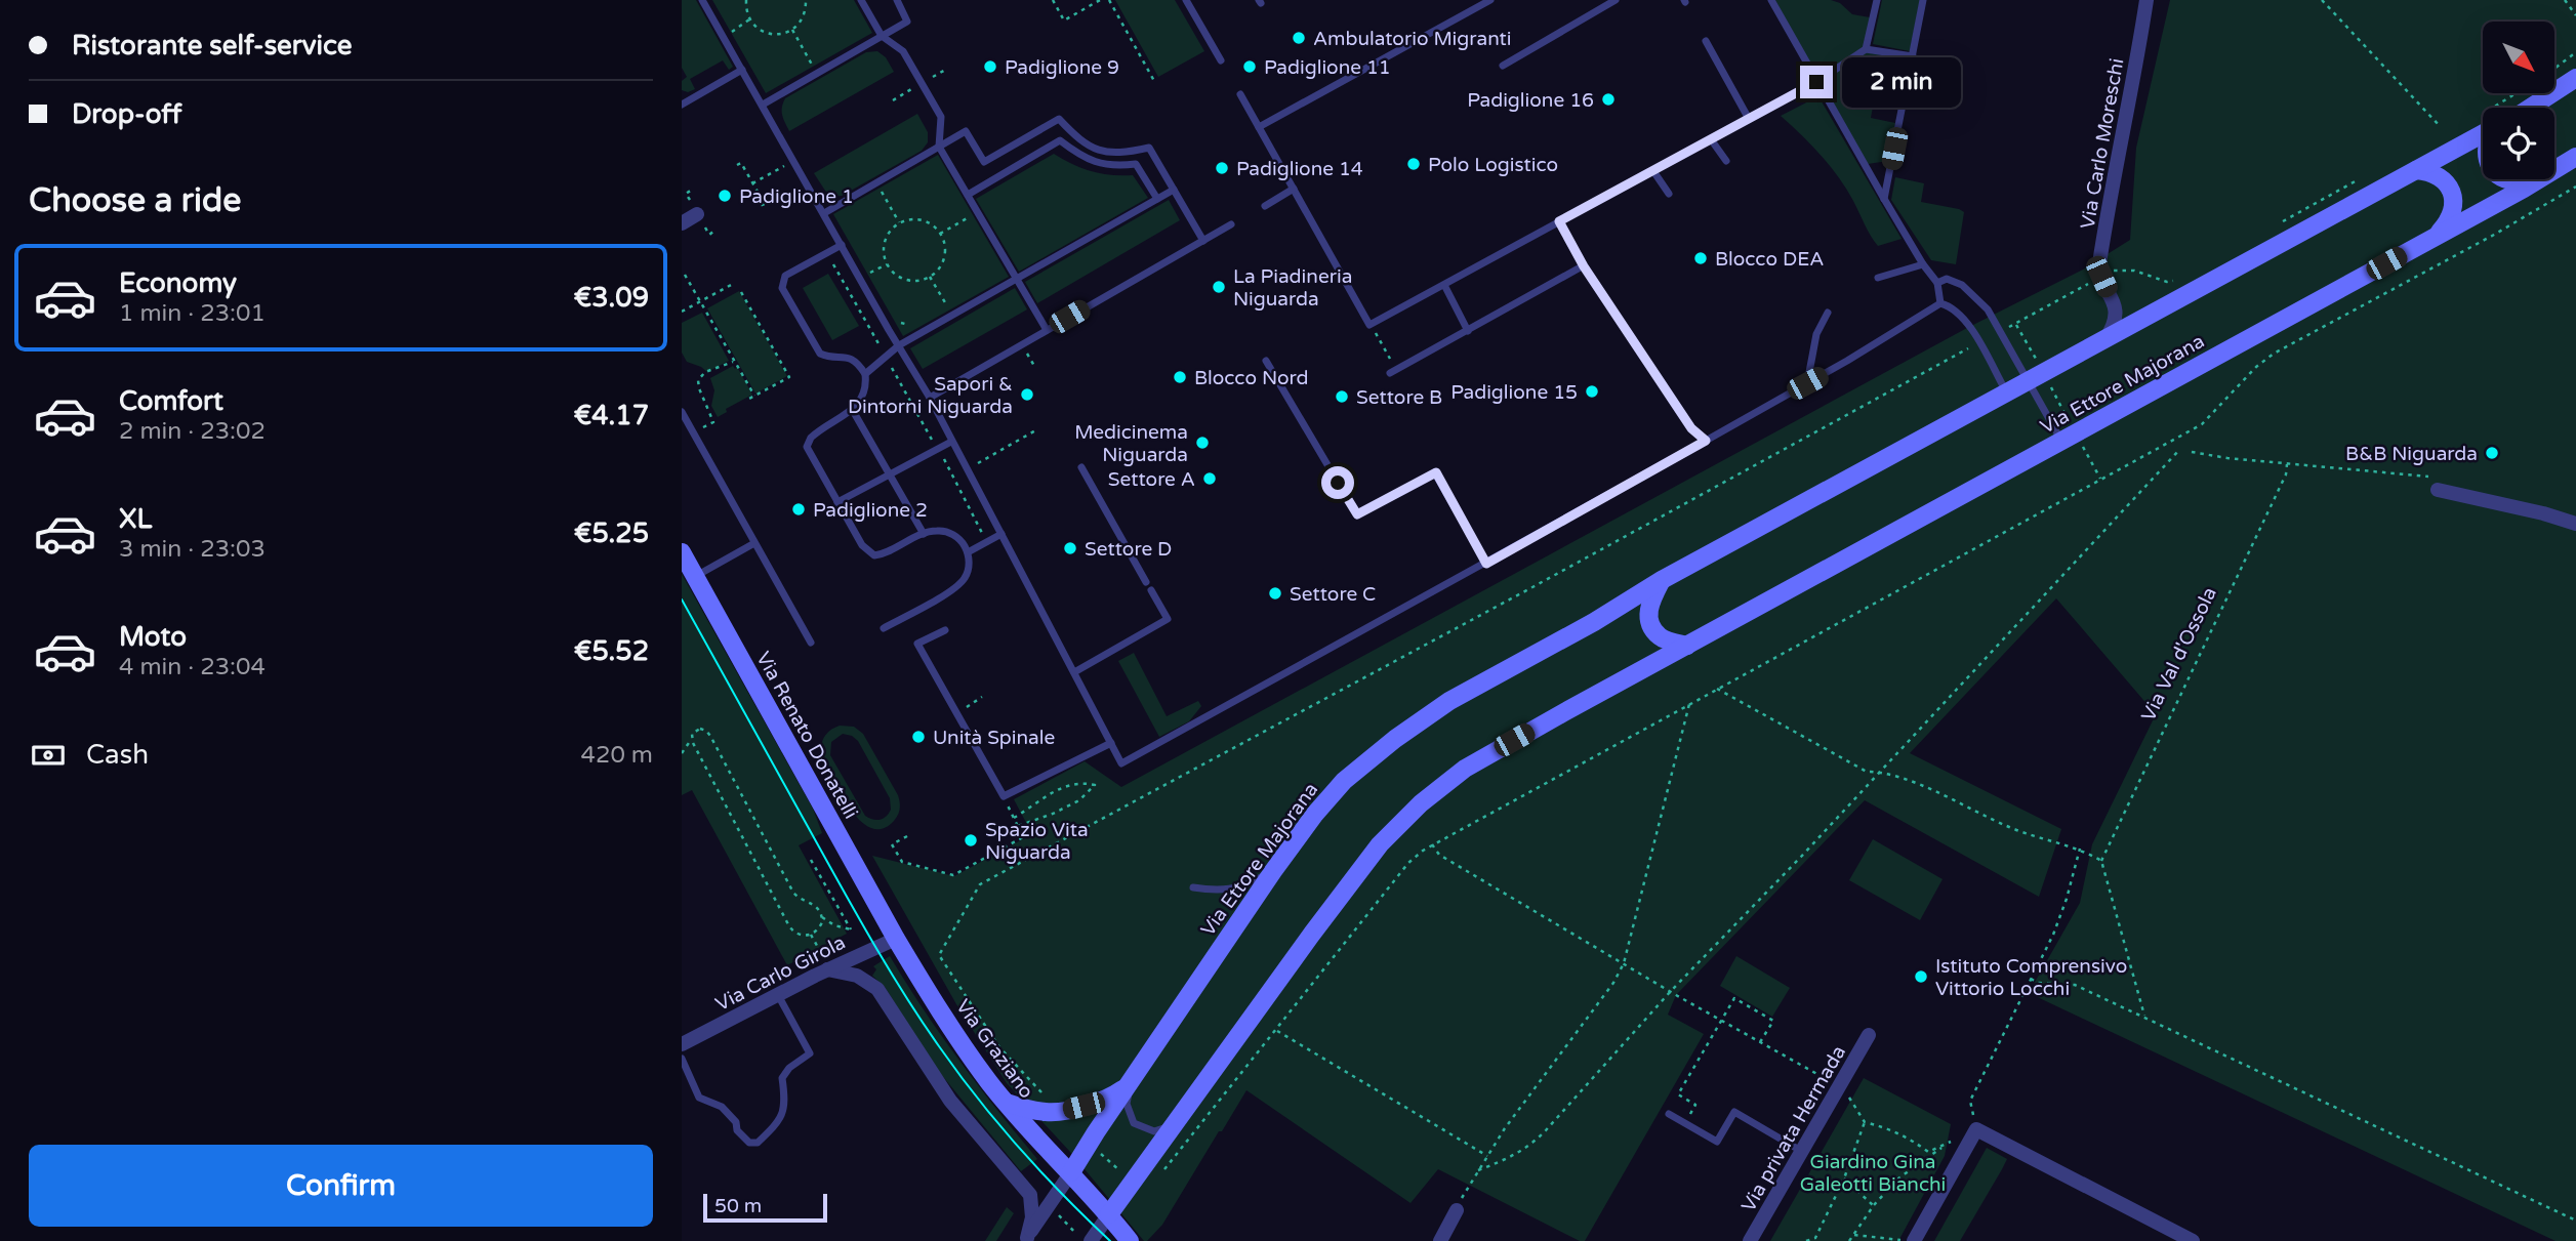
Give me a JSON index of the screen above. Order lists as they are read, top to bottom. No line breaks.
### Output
{"streets":{"street":["Via Carlo Moreschi","Via Ettore Majorana","Via Renato Donatelli","Via Carlo Girola","Via Graziano","Via privata Hermada"],"path":["Via Val d'Ossola"]},"crossings":[["Via Carlo Moreschi","Via Ettore Majorana"],["Via Ettore Majorana","Via Graziano"],["Via Renato Donatelli","Via Carlo Girola"],["Via Renato Donatelli","Via Graziano"],["Via Carlo Girola","Via Graziano"]],"parks":["Giardino Gina Galeotti Bianchi"],"places":["Ambulatorio Migranti","Padiglione 9","Padiglione 11","Padiglione 16","Polo Logistico","Padiglione 14","Padiglione 1","Blocco DEA","La Piadineria Niguarda","Blocco Nord","Padiglione 15","Sapori & Dintorni Niguarda","Settore B","Medicinema Niguarda","B&B Niguarda","Settore A","Padiglione 2","Settore D","Settore C","Unità Spinale","Spazio Vita Niguarda","Istituto Comprensivo Vittorio Locchi"],"scale_bar":"50 m","north":"bottom right","page":{"banner":["Ristorante self-service","Drop-off"],"bubble":"2 min","heading":"Choose a ride","list":[{"name":"Economy","note":"1 min · 23:01","value":"€3.09"},{"name":"Comfort","note":"2 min · 23:02","value":"€4.17"},{"name":"XL","note":"3 min · 23:03","value":"€5.25"},{"name":"Moto","note":"4 min · 23:04","value":"€5.52"}],"pay":["Cash","420 m"],"buttons":"Confirm","scale":"50 m"}}
